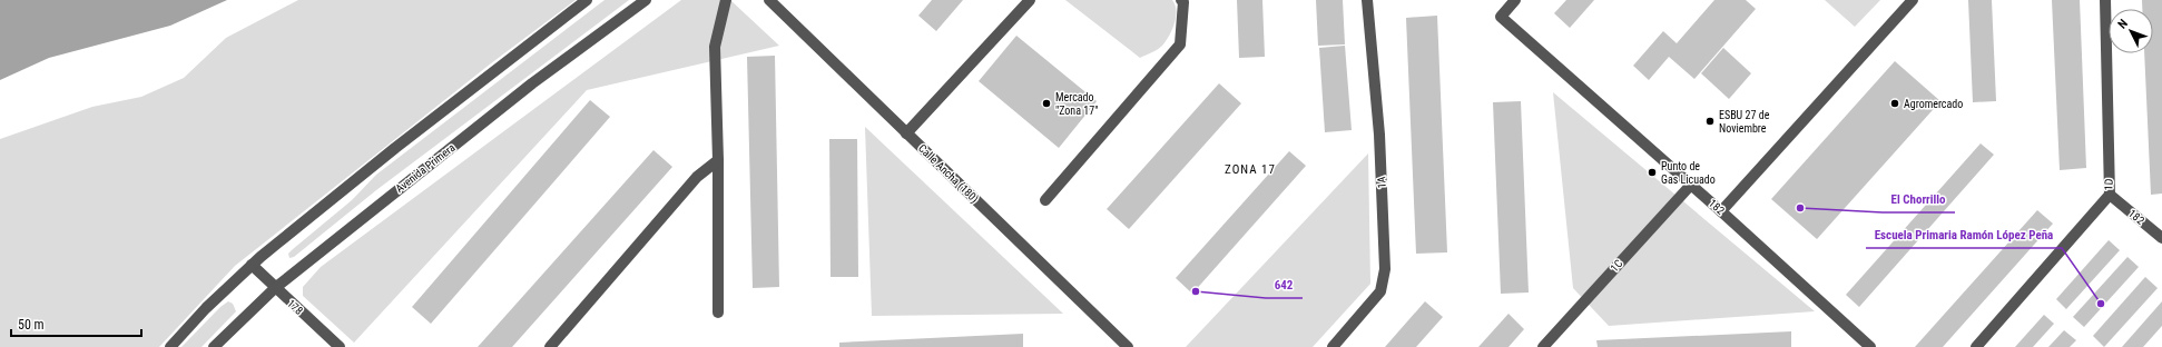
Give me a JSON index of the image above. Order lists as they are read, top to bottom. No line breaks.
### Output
{"streets":{"street":["Avenida Primera","Calle Ancha (180)","1A","1D","182","1C","178"]},"crossings":[["Avenida Primera","178"],["1D","182"],["182","1C"]],"districts":["ZONA 17"],"places":["Mercado \"Zona 17\"","Agromercado","ESBU 27 de Noviembre","Punto de Gas Licuado","El Chorrillo","642","Escuela Primaria Ramón López Peña"],"scale_bar":"50 m","north":"top left"}
